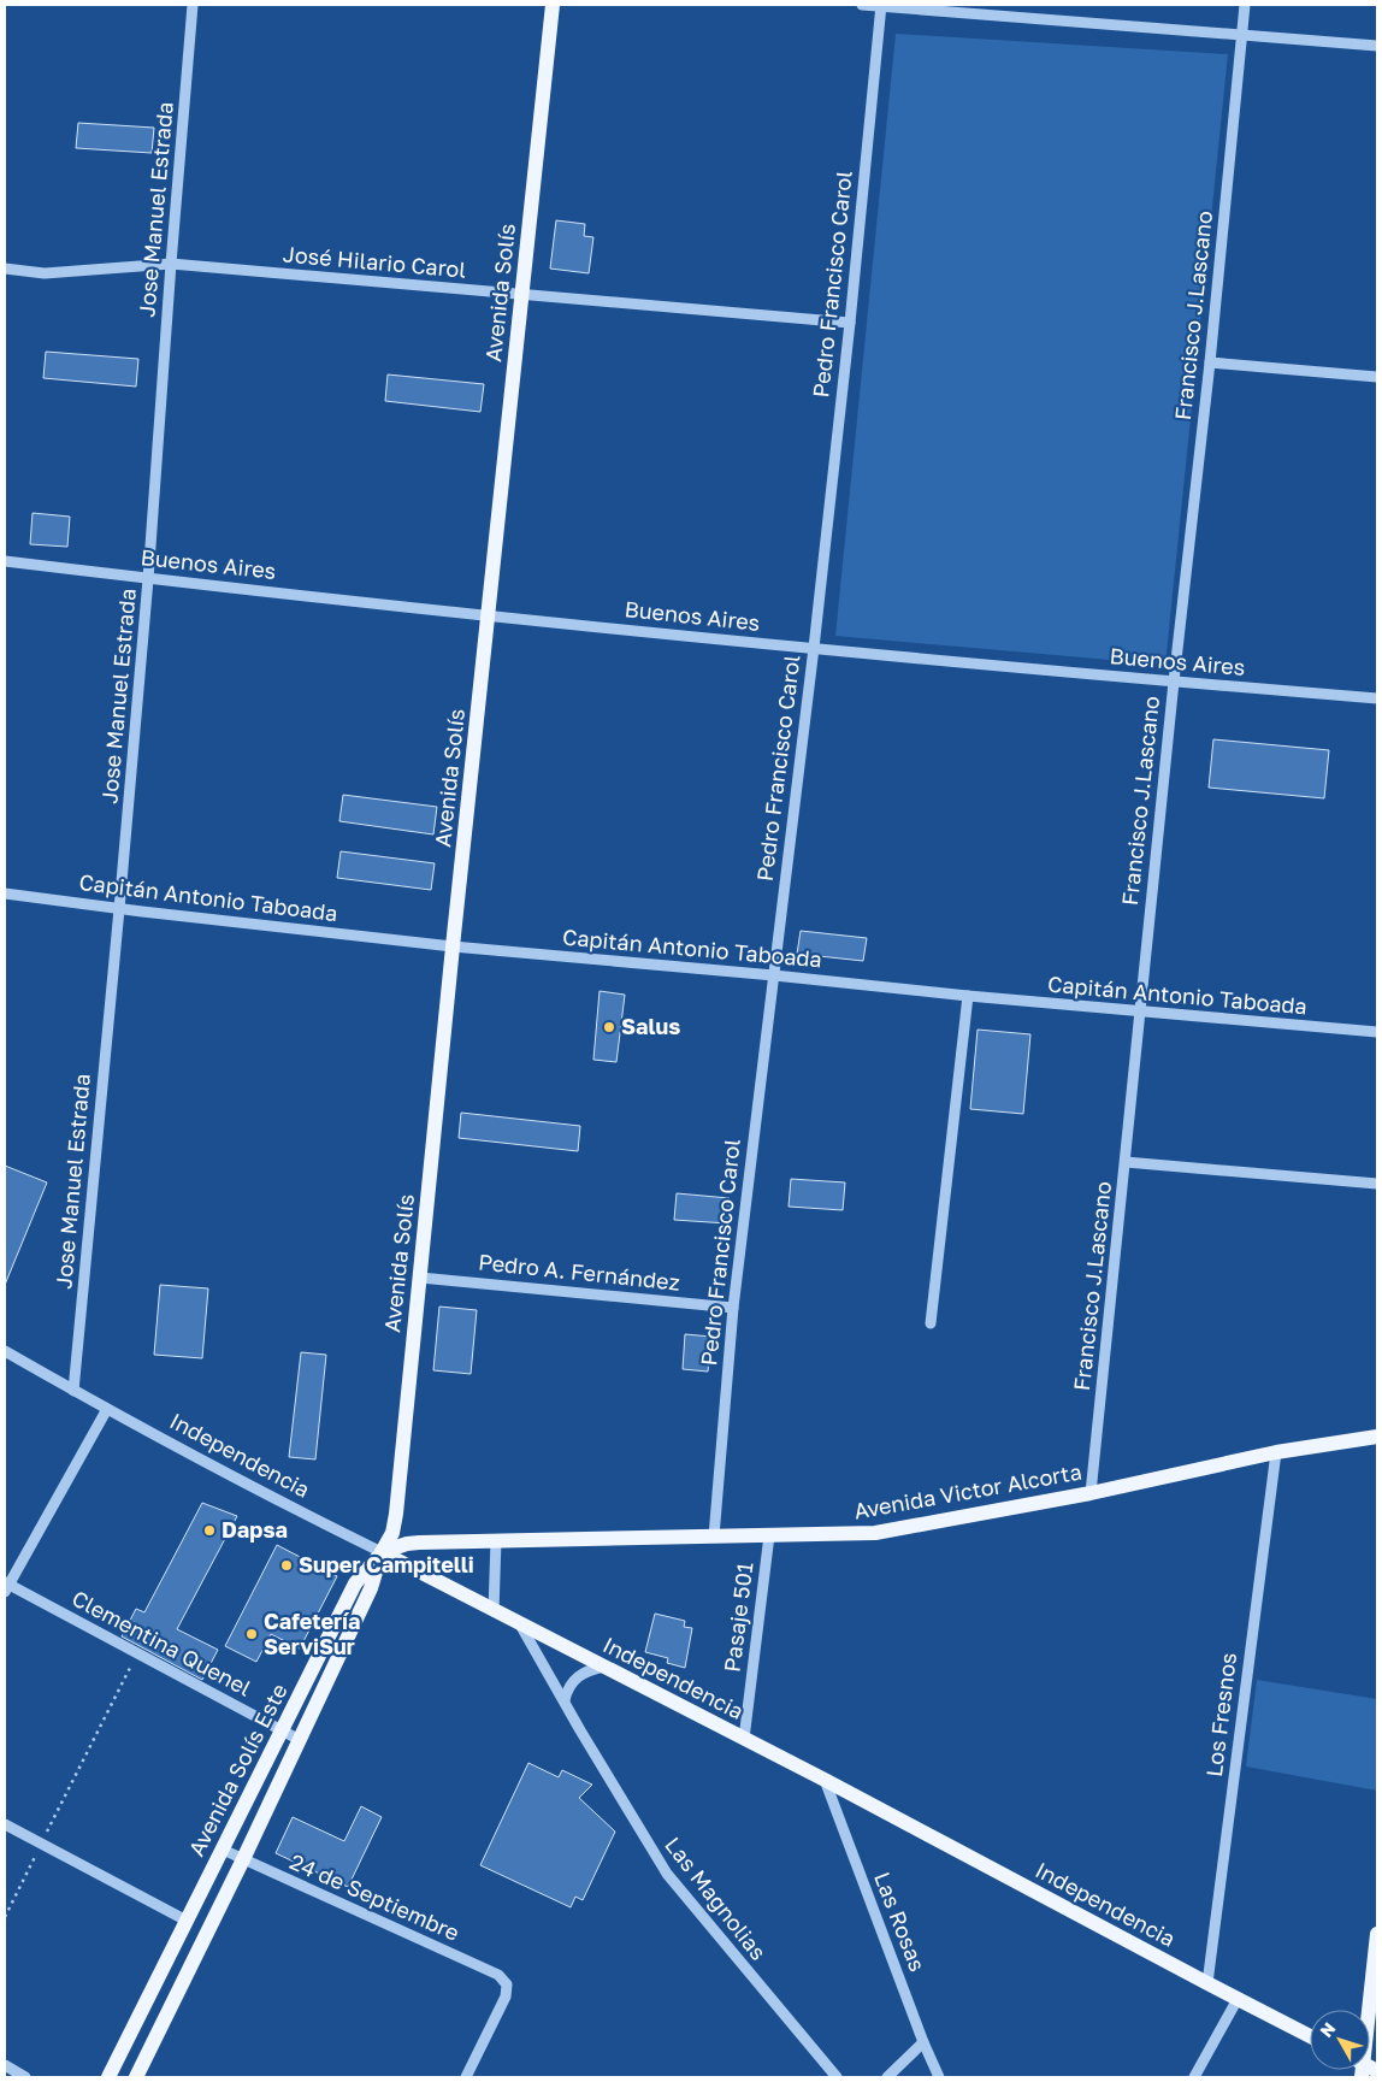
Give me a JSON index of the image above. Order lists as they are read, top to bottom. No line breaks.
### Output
{"streets":{"main road":["Avenida Solís","Independencia","Avenida Victor Alcorta","Avenida Solís Este"],"street":["Jose Manuel Estrada","José Hilario Carol","Pedro Francisco Carol","Francisco J.Lascano","Buenos Aires","Capitán Antonio Taboada","Pedro A. Fernández","Pasaje 501","Clementina Quenel","Los Fresnos","24 de Septiembre","Las Magnolias","Las Rosas"]},"crossings":[["Jose Manuel Estrada","José Hilario Carol"],["Jose Manuel Estrada","Buenos Aires"],["Jose Manuel Estrada","Capitán Antonio Taboada"],["Jose Manuel Estrada","Independencia"],["José Hilario Carol","Pedro Francisco Carol"],["José Hilario Carol","Avenida Solís"],["Pedro Francisco Carol","Buenos Aires"],["Pedro Francisco Carol","Capitán Antonio Taboada"],["Pedro Francisco Carol","Pedro A. Fernández"],["Pedro Francisco Carol","Avenida Victor Alcorta"],["Avenida Solís","Buenos Aires"],["Avenida Solís","Capitán Antonio Taboada"],["Avenida Solís","Pedro A. Fernández"],["Avenida Solís","Independencia"],["Avenida Solís","Avenida Victor Alcorta"],["Avenida Solís","Avenida Solís Este"],["Francisco J.Lascano","Buenos Aires"],["Francisco J.Lascano","Capitán Antonio Taboada"],["Francisco J.Lascano","Avenida Victor Alcorta"],["Independencia","Avenida Victor Alcorta"],["Independencia","Pasaje 501"],["Independencia","Los Fresnos"],["Independencia","Avenida Solís Este"],["Independencia","Las Magnolias"],["Independencia","Las Rosas"],["Avenida Victor Alcorta","Pasaje 501"],["Avenida Victor Alcorta","Los Fresnos"],["Avenida Victor Alcorta","Avenida Solís Este"],["Clementina Quenel","Avenida Solís Este"],["Avenida Solís Este","24 de Septiembre"]],"places":["Salus","Dapsa","Super Campitelli","Cafetería ServiSur"],"north":"top left"}
